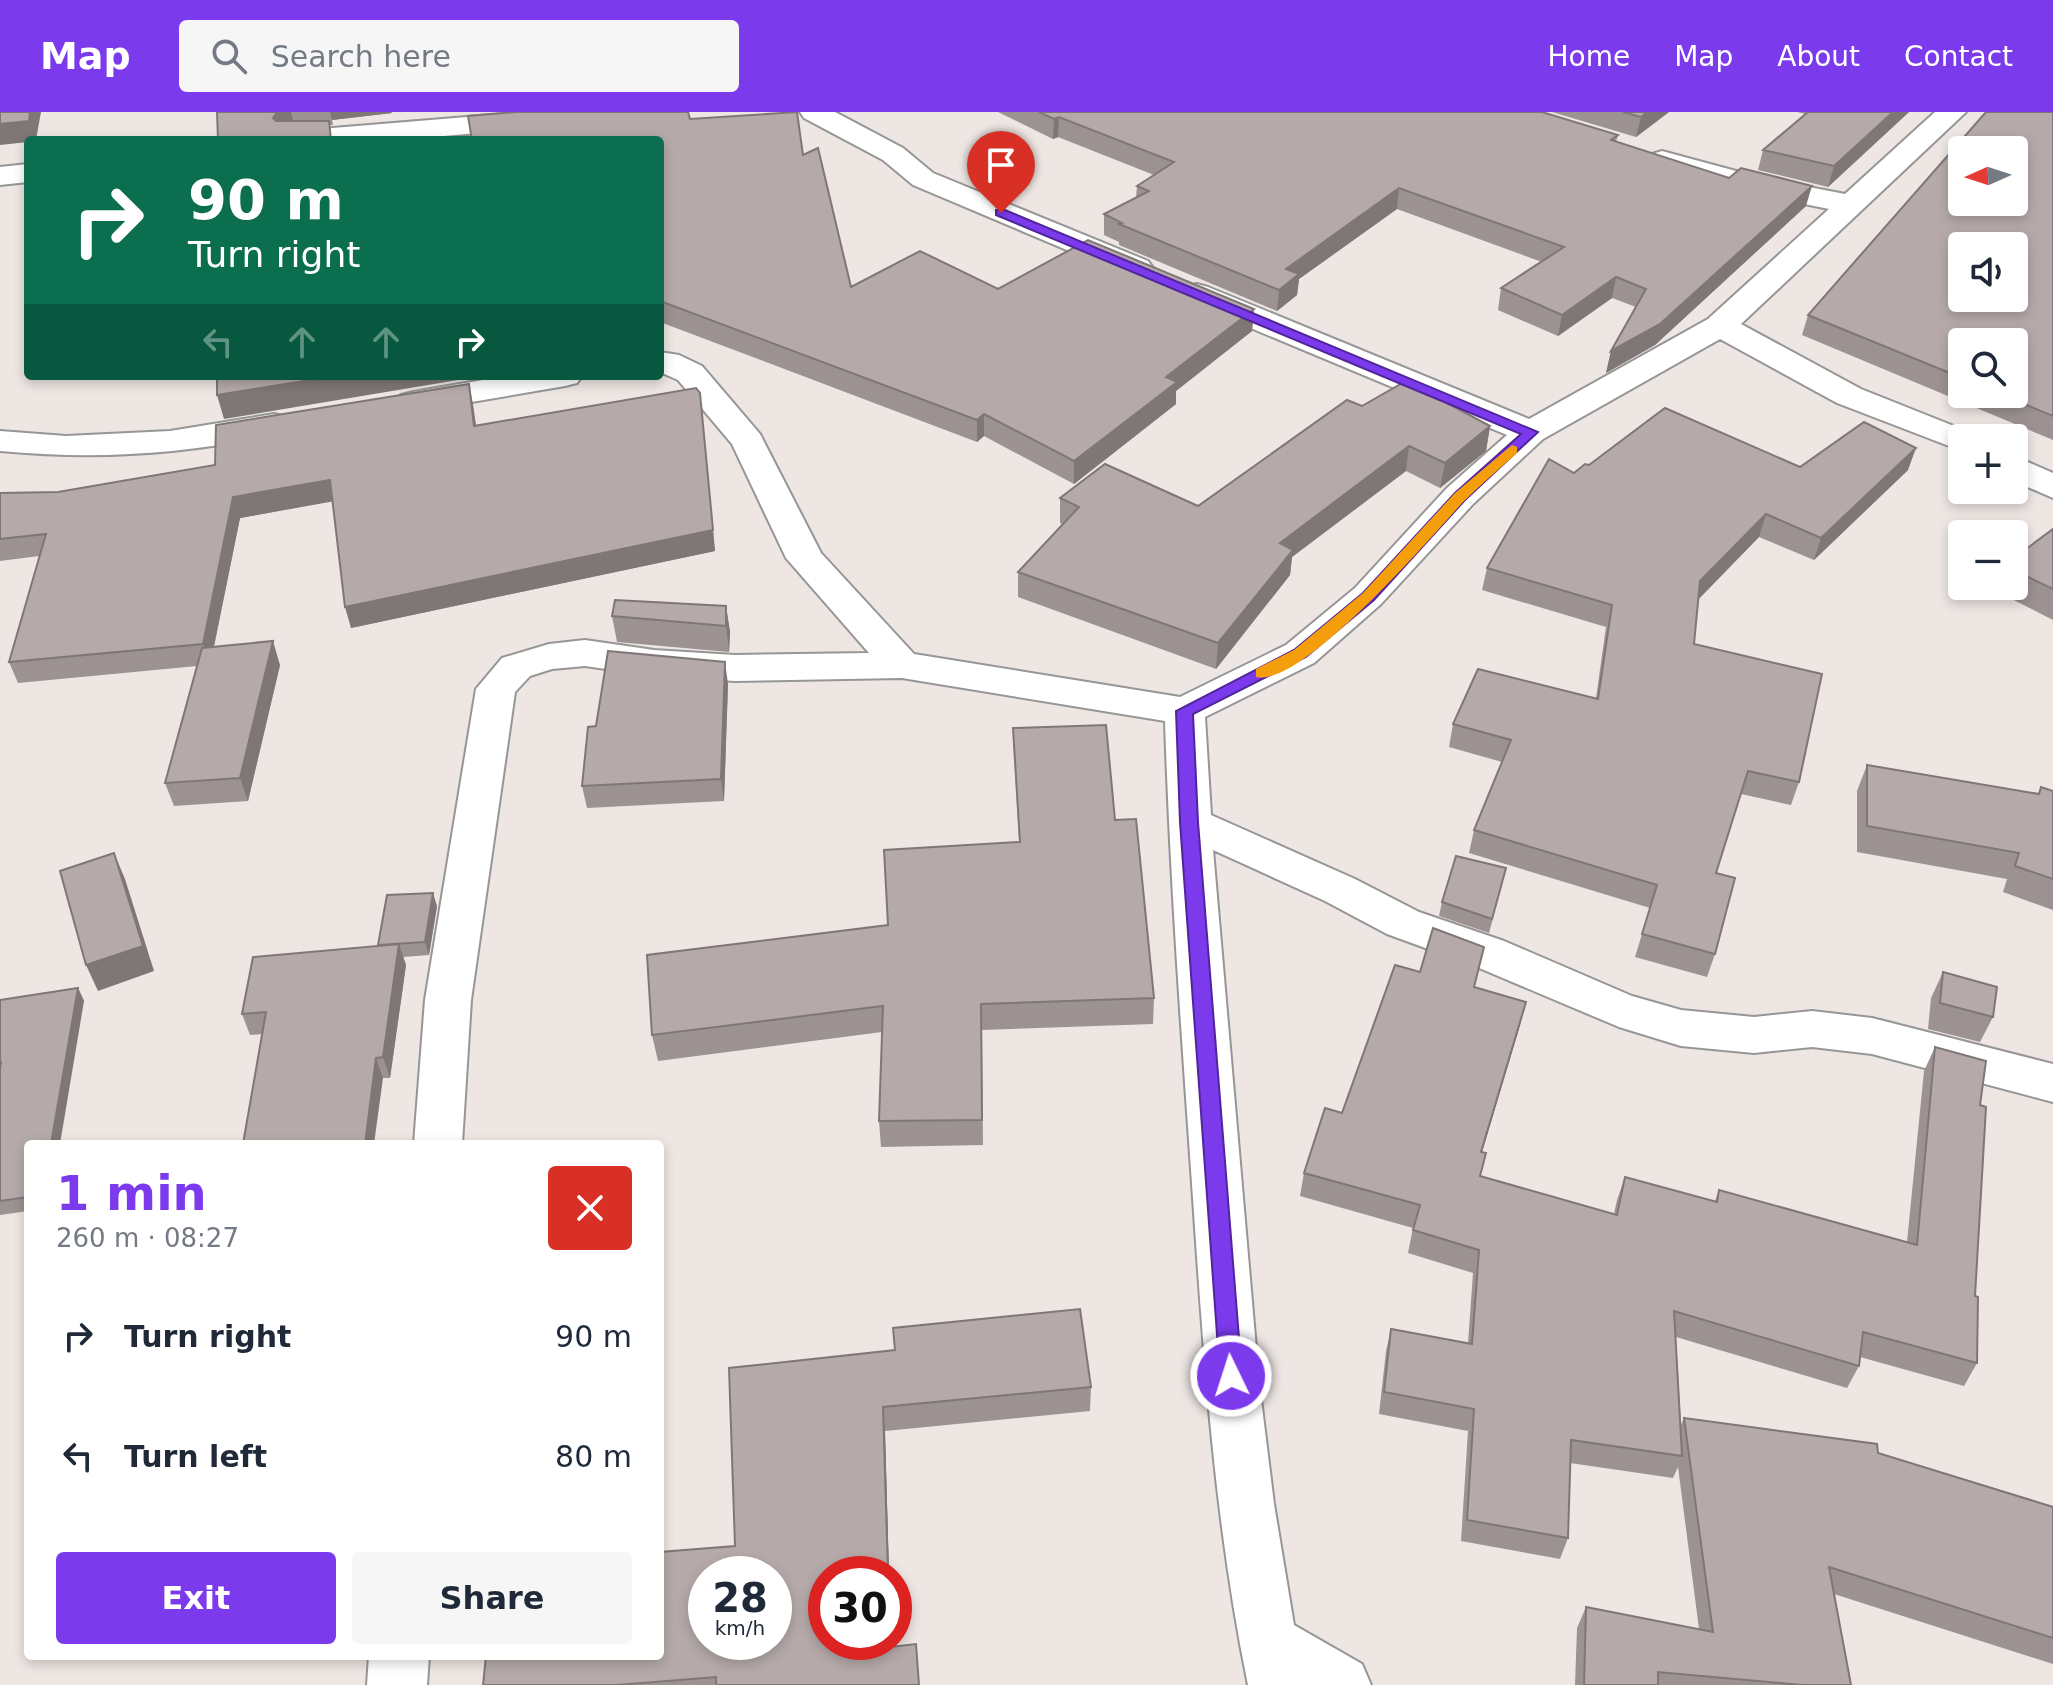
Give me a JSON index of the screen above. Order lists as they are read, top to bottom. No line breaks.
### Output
{"north":"left","page":{"header":"Map","search":"Search here","nav":["Home","Map","About","Contact"],"map_buttons":["+","−"],"turn":["90 m","Turn right"],"heading":["1 min","260 m · 08:27"],"list":[{"name":"Turn right","value":"90 m"},{"name":"Turn left","value":"80 m"}],"buttons":["Exit","Share"],"speed":"28 km/h","limit":"30"}}
